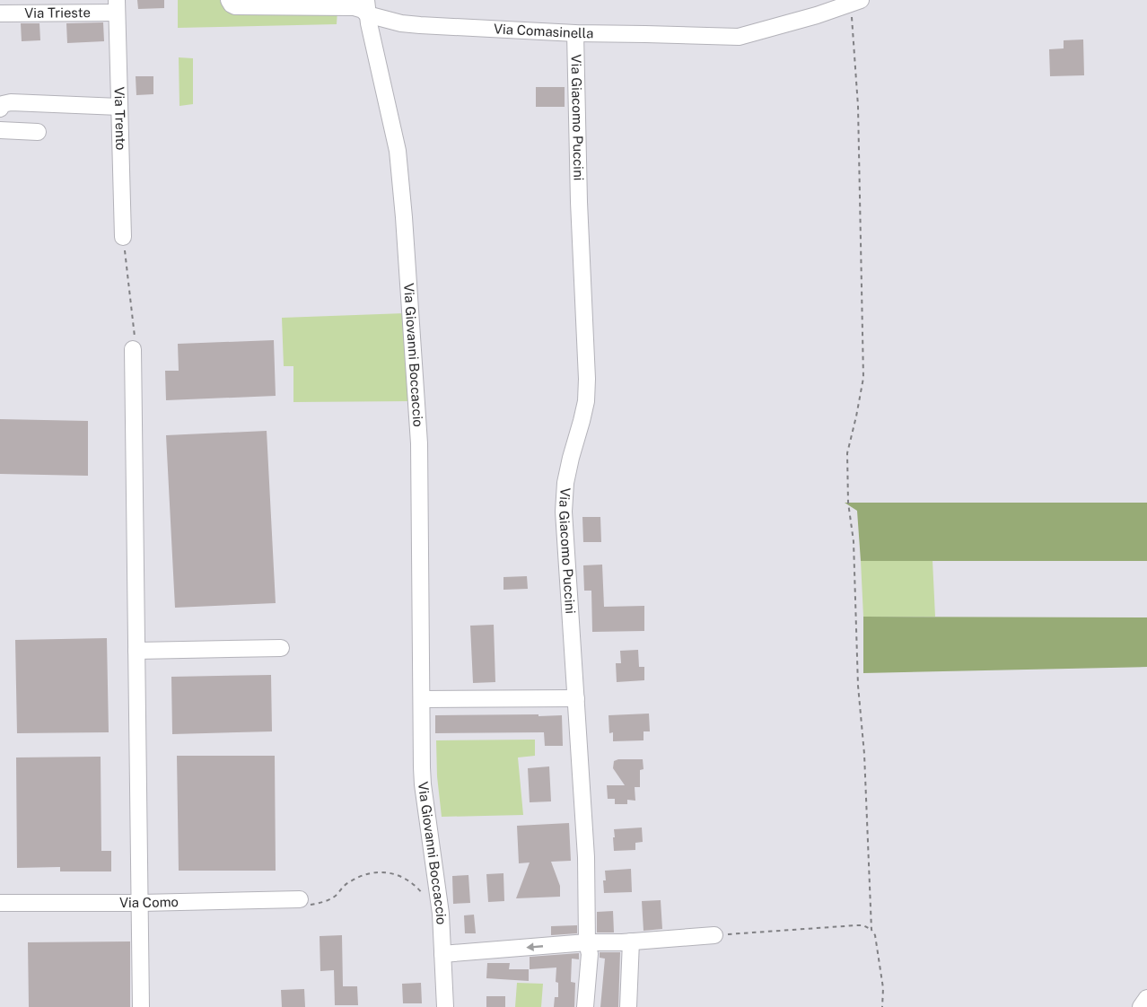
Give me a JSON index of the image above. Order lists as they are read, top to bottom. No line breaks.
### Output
{"streets":{"street":["Via Trieste","Via Comasinella","Via Giacomo Puccini","Via Trento","Via Giovanni Boccaccio","Via Como"]},"crossings":[["Via Trieste","Via Trento"],["Via Comasinella","Via Giacomo Puccini"],["Via Comasinella","Via Giovanni Boccaccio"]]}
